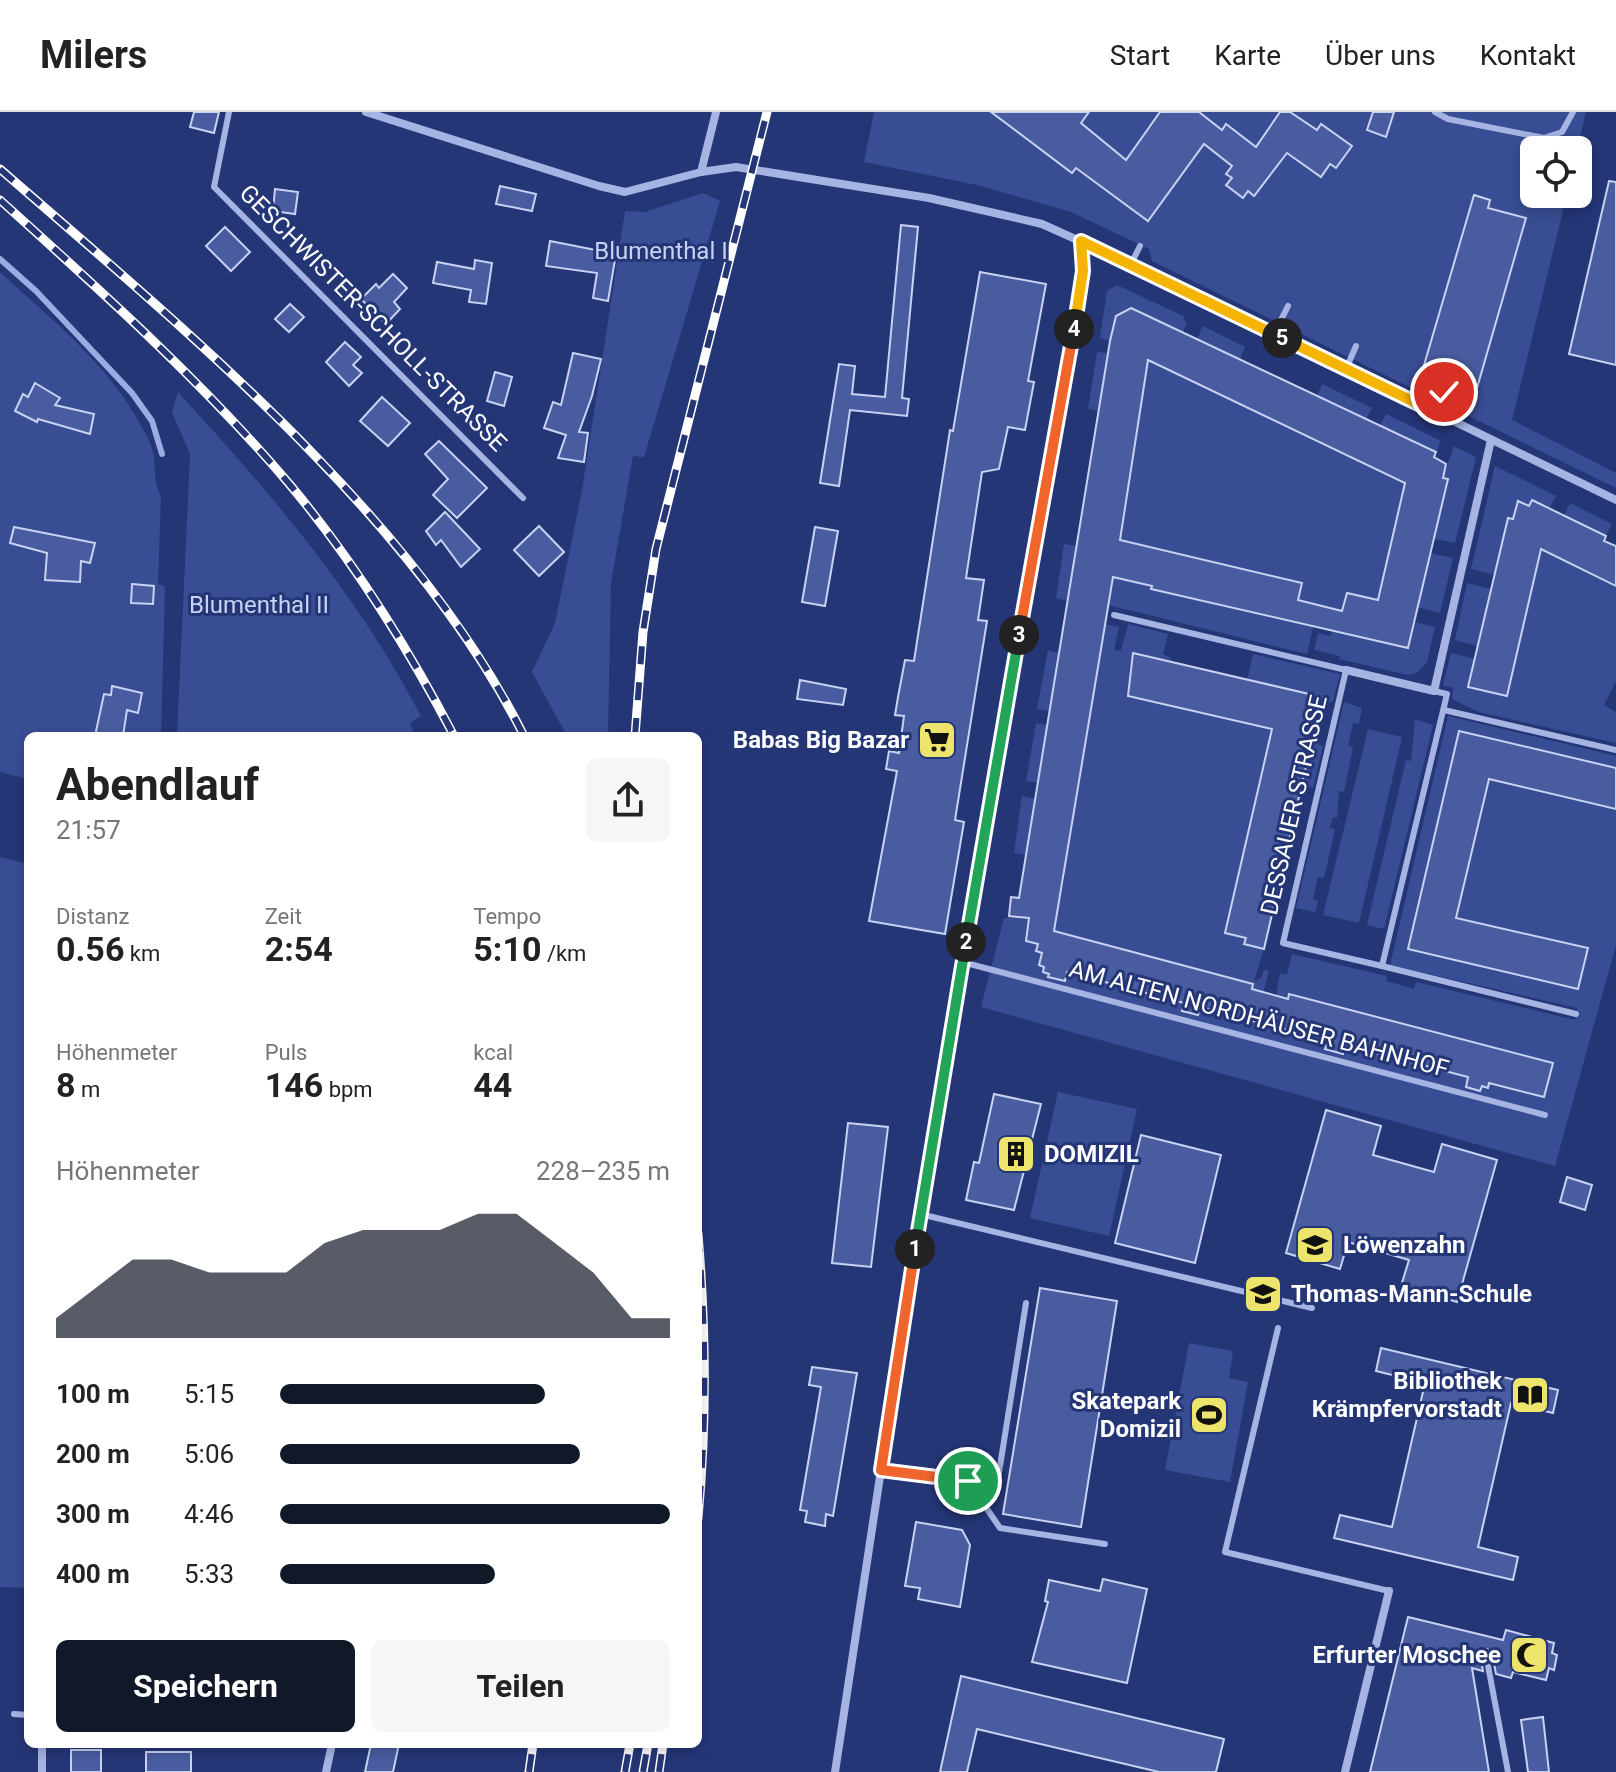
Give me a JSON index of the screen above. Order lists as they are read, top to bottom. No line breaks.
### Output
{"streets":{"street":["DESSAUER STRASSE"],"lane":["GESCHWISTER-SCHOLL-STRASSE","AM ALTEN NORDHÄUSER BAHNHOF"]},"parks":["Blumenthal I","Blumenthal II"],"places":{"supermarket":["Babas Big Bazar"],"building":["DOMIZIL"],"school or university":["Löwenzahn","Thomas-Mann-Schule"],"library":["Bibliothek Krämpfervorstadt"],"sports":["Skatepark Domizil"],"mosque":["Erfurter Moschee"]},"page":{"header":"Milers","nav":["Start","Karte","Über uns","Kontakt"],"pins":["4","5","3","2","1"],"heading":["Abendlauf","21:57"],"stats":[["Distanz","0.56 km"],["Zeit","2:54"],["Tempo","5:10 /km"],["Höhenmeter","8 m"],["Puls","146 bpm"],["kcal","44"]],"chart":["Höhenmeter","228–235 m"],"list":[{"name":"100 m","note":"5:15"},{"name":"200 m","note":"5:06"},{"name":"300 m","note":"4:46"},{"name":"400 m","note":"5:33"}],"buttons":["Speichern","Teilen"]}}
